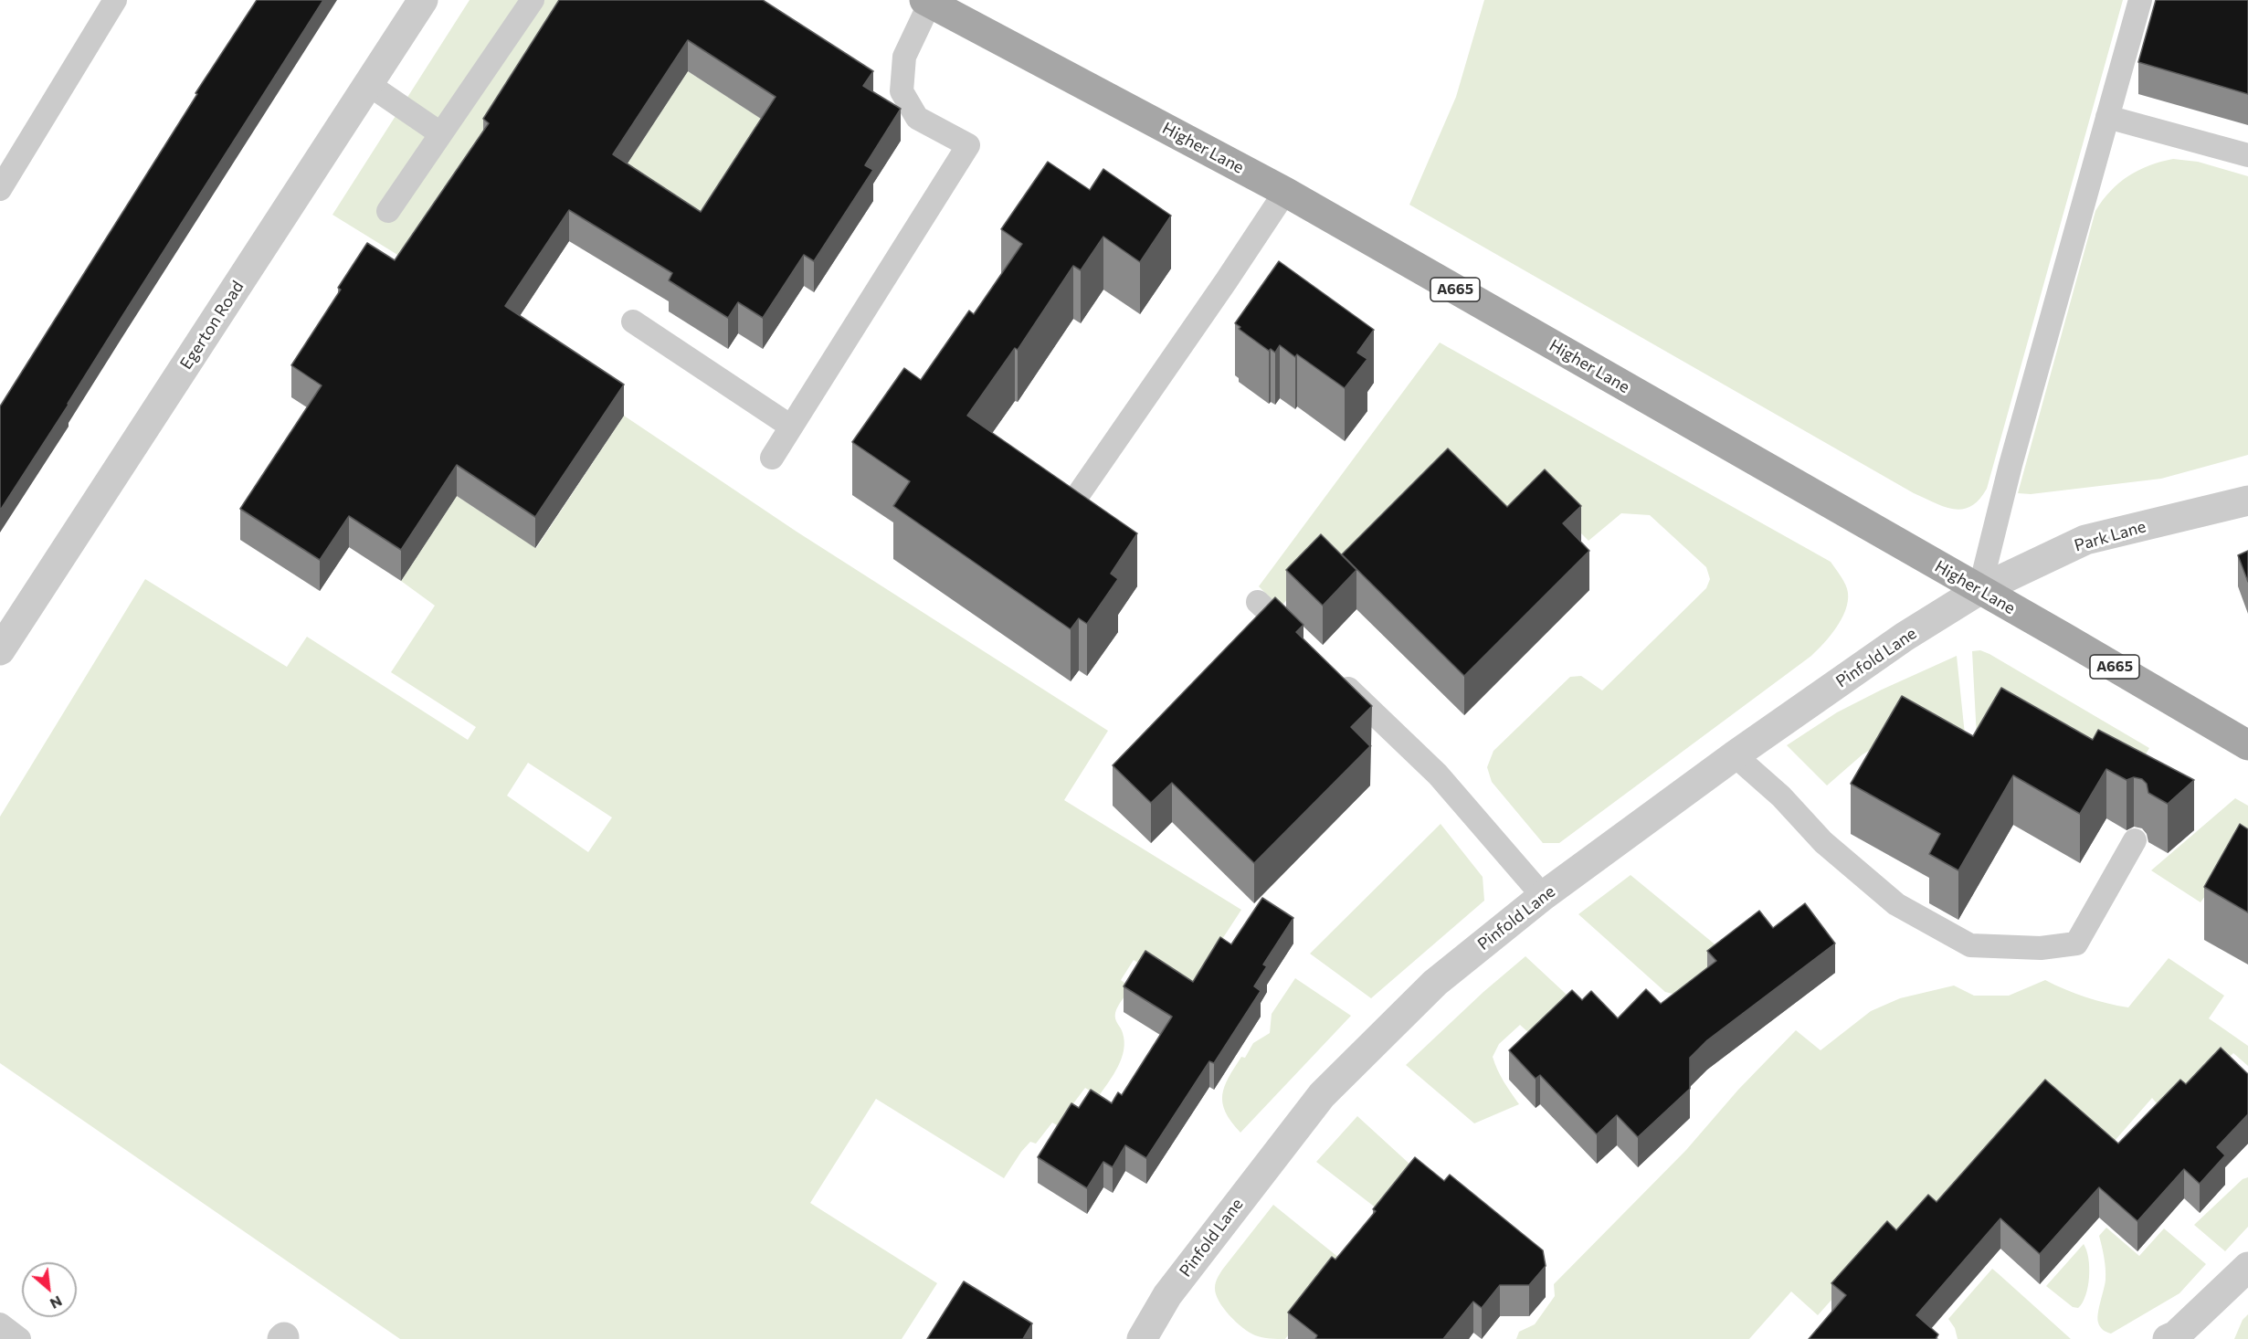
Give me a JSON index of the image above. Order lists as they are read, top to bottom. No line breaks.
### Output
{"streets":{"main road":["Higher Lane","A665"],"street":["Egerton Road","Park Lane","Pinfold Lane"]},"crossings":[["Higher Lane","Park Lane"],["Higher Lane","Pinfold Lane"],["Park Lane","Pinfold Lane"]],"north":"bottom right"}
